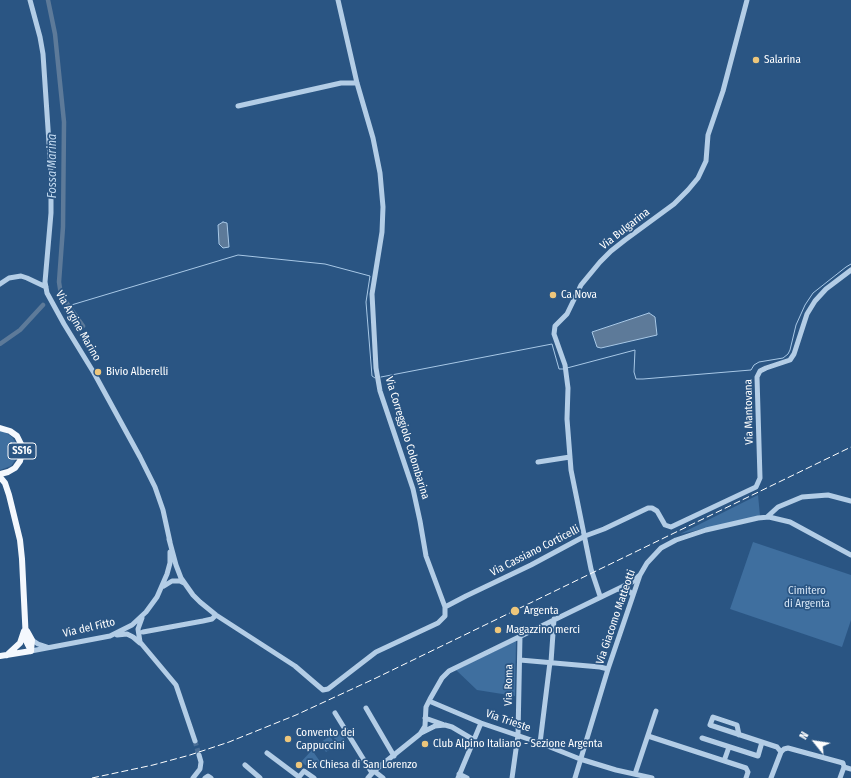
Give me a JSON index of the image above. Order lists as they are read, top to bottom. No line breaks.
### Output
{"streets":{"main road":["SS16","Via del Fitto"],"street":["Via Bulgarina","Via Argine Marino","Via Mantovana","Via Correggiolo Colombarina","Via Cassiano Corticelli","Via Giacomo Matteotti","Via Roma","Via Trieste"]},"crossings":[["Via Bulgarina","Via Cassiano Corticelli"],["Via Argine Marino","Via del Fitto"],["Via Mantovana","Via Cassiano Corticelli"],["Via Correggiolo Colombarina","Via Cassiano Corticelli"],["SS16","Via del Fitto"],["Via Giacomo Matteotti","Via Trieste"],["Via Roma","Via Trieste"]],"water":["Fossa Marina"],"parks":["Cimitero di Argenta"],"places":["Salarina","Ca Nova","Bivio Alberelli","Argenta","Magazzino merci","Convento dei Cappuccini","Club Alpino Italiano - Sezione Argenta","Ex Chiesa di San Lorenzo"],"north":"top left"}
